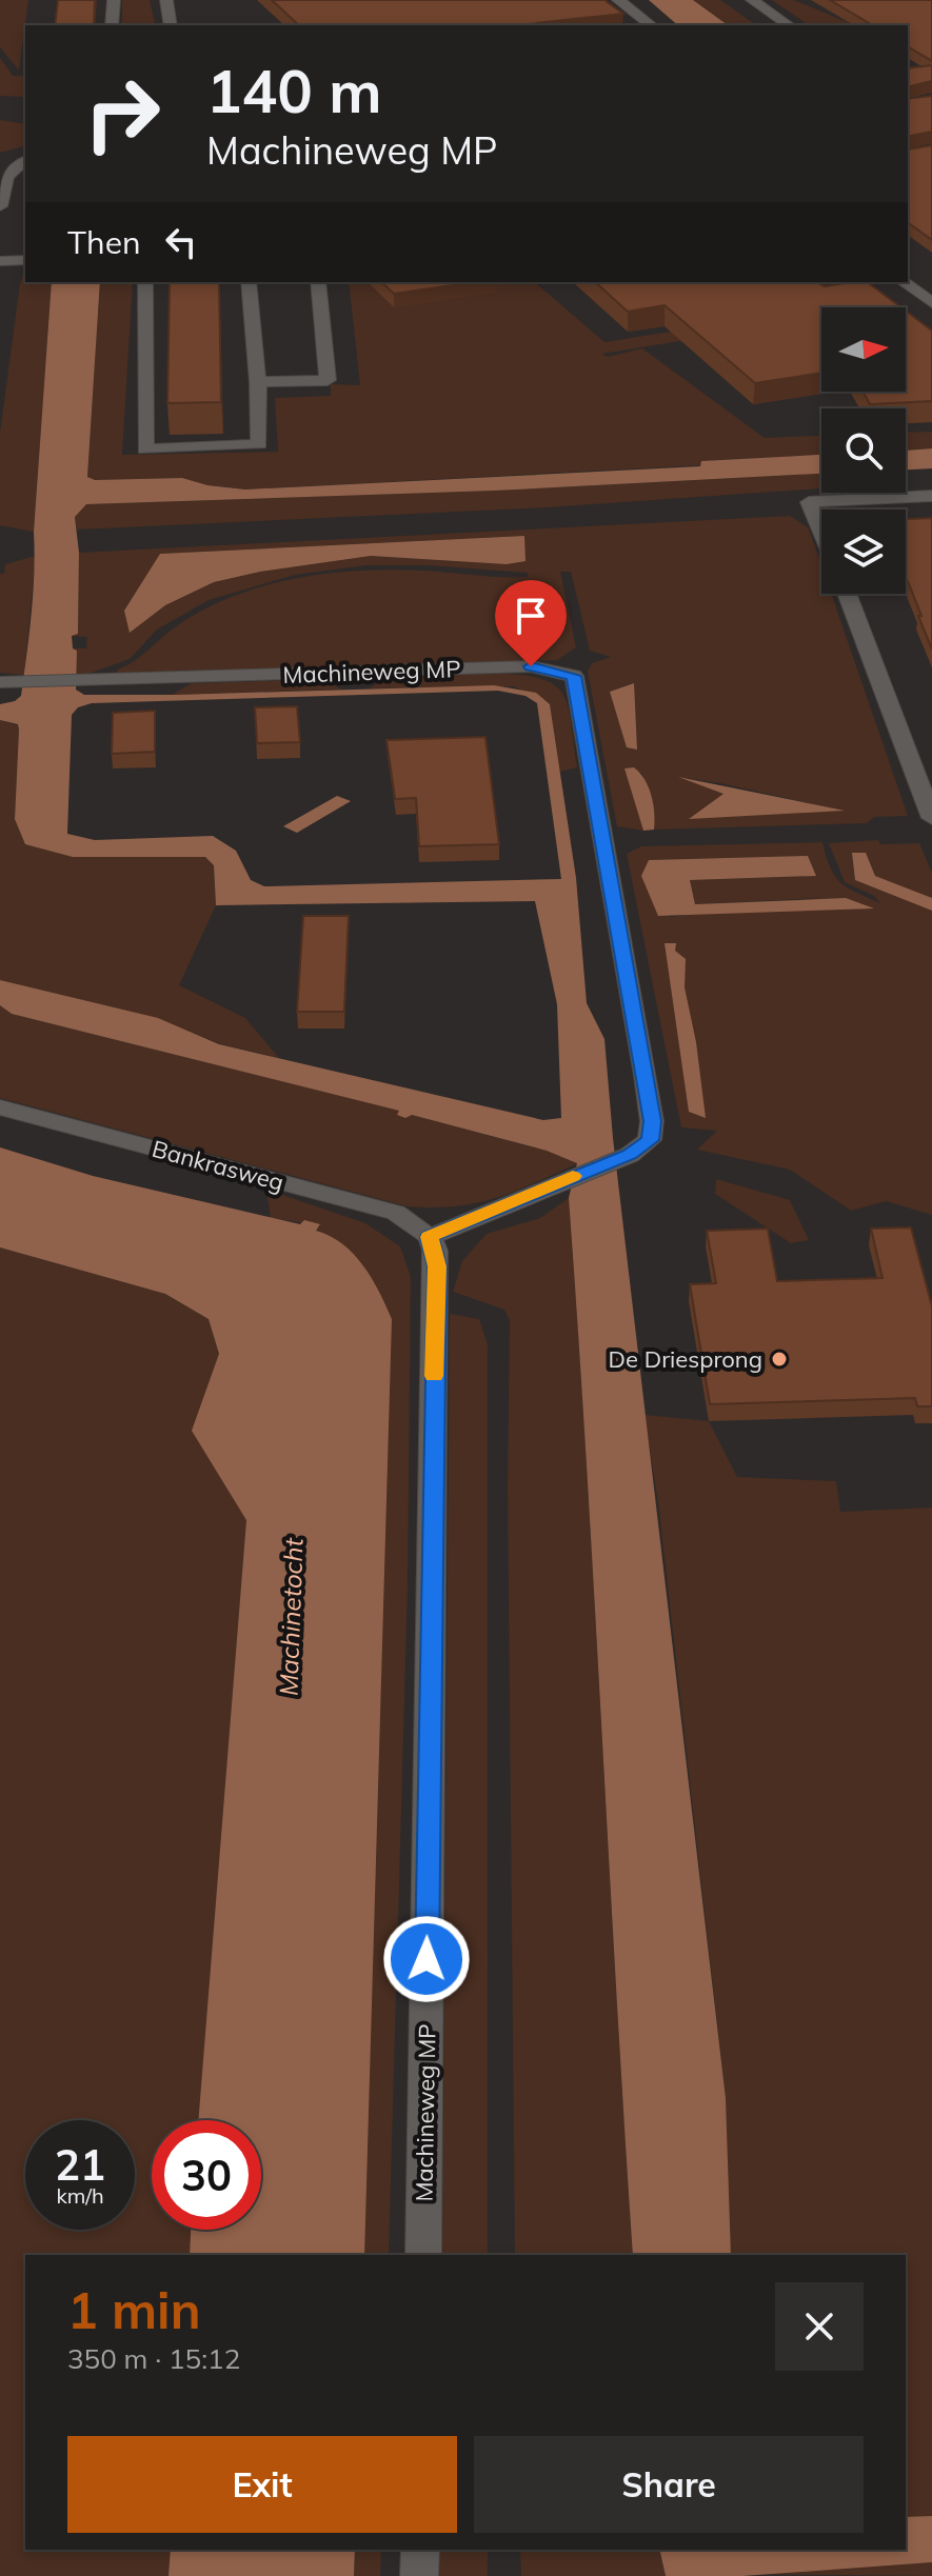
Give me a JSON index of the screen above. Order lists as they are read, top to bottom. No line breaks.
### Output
{"streets":{"street":["Machineweg MP","Bankrasweg"]},"crossings":[["Machineweg MP","Bankrasweg"]],"water":["Machinetocht"],"places":["De Driesprong"],"north":"right","page":{"turn":["140 m","Machineweg MP"],"then":"Then","speed":"21 km/h","limit":"30","heading":["1 min","350 m · 15:12"],"buttons":["Exit","Share"]}}
